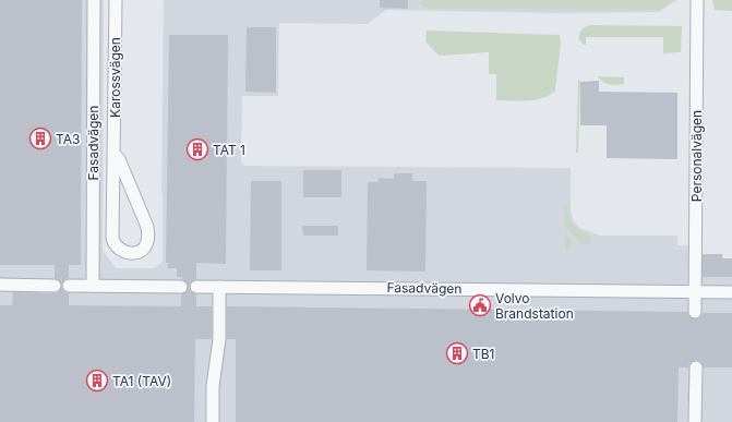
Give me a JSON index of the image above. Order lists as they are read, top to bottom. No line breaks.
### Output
{"streets":{"street":["Karossvägen","Fasadvägen","Personalvägen"]},"crossings":[["Fasadvägen","Personalvägen"]],"places":{"building":["TA3","TAT 1","TB1","TA1 (TAV)"],"public building":["Volvo Brandstation"]}}
